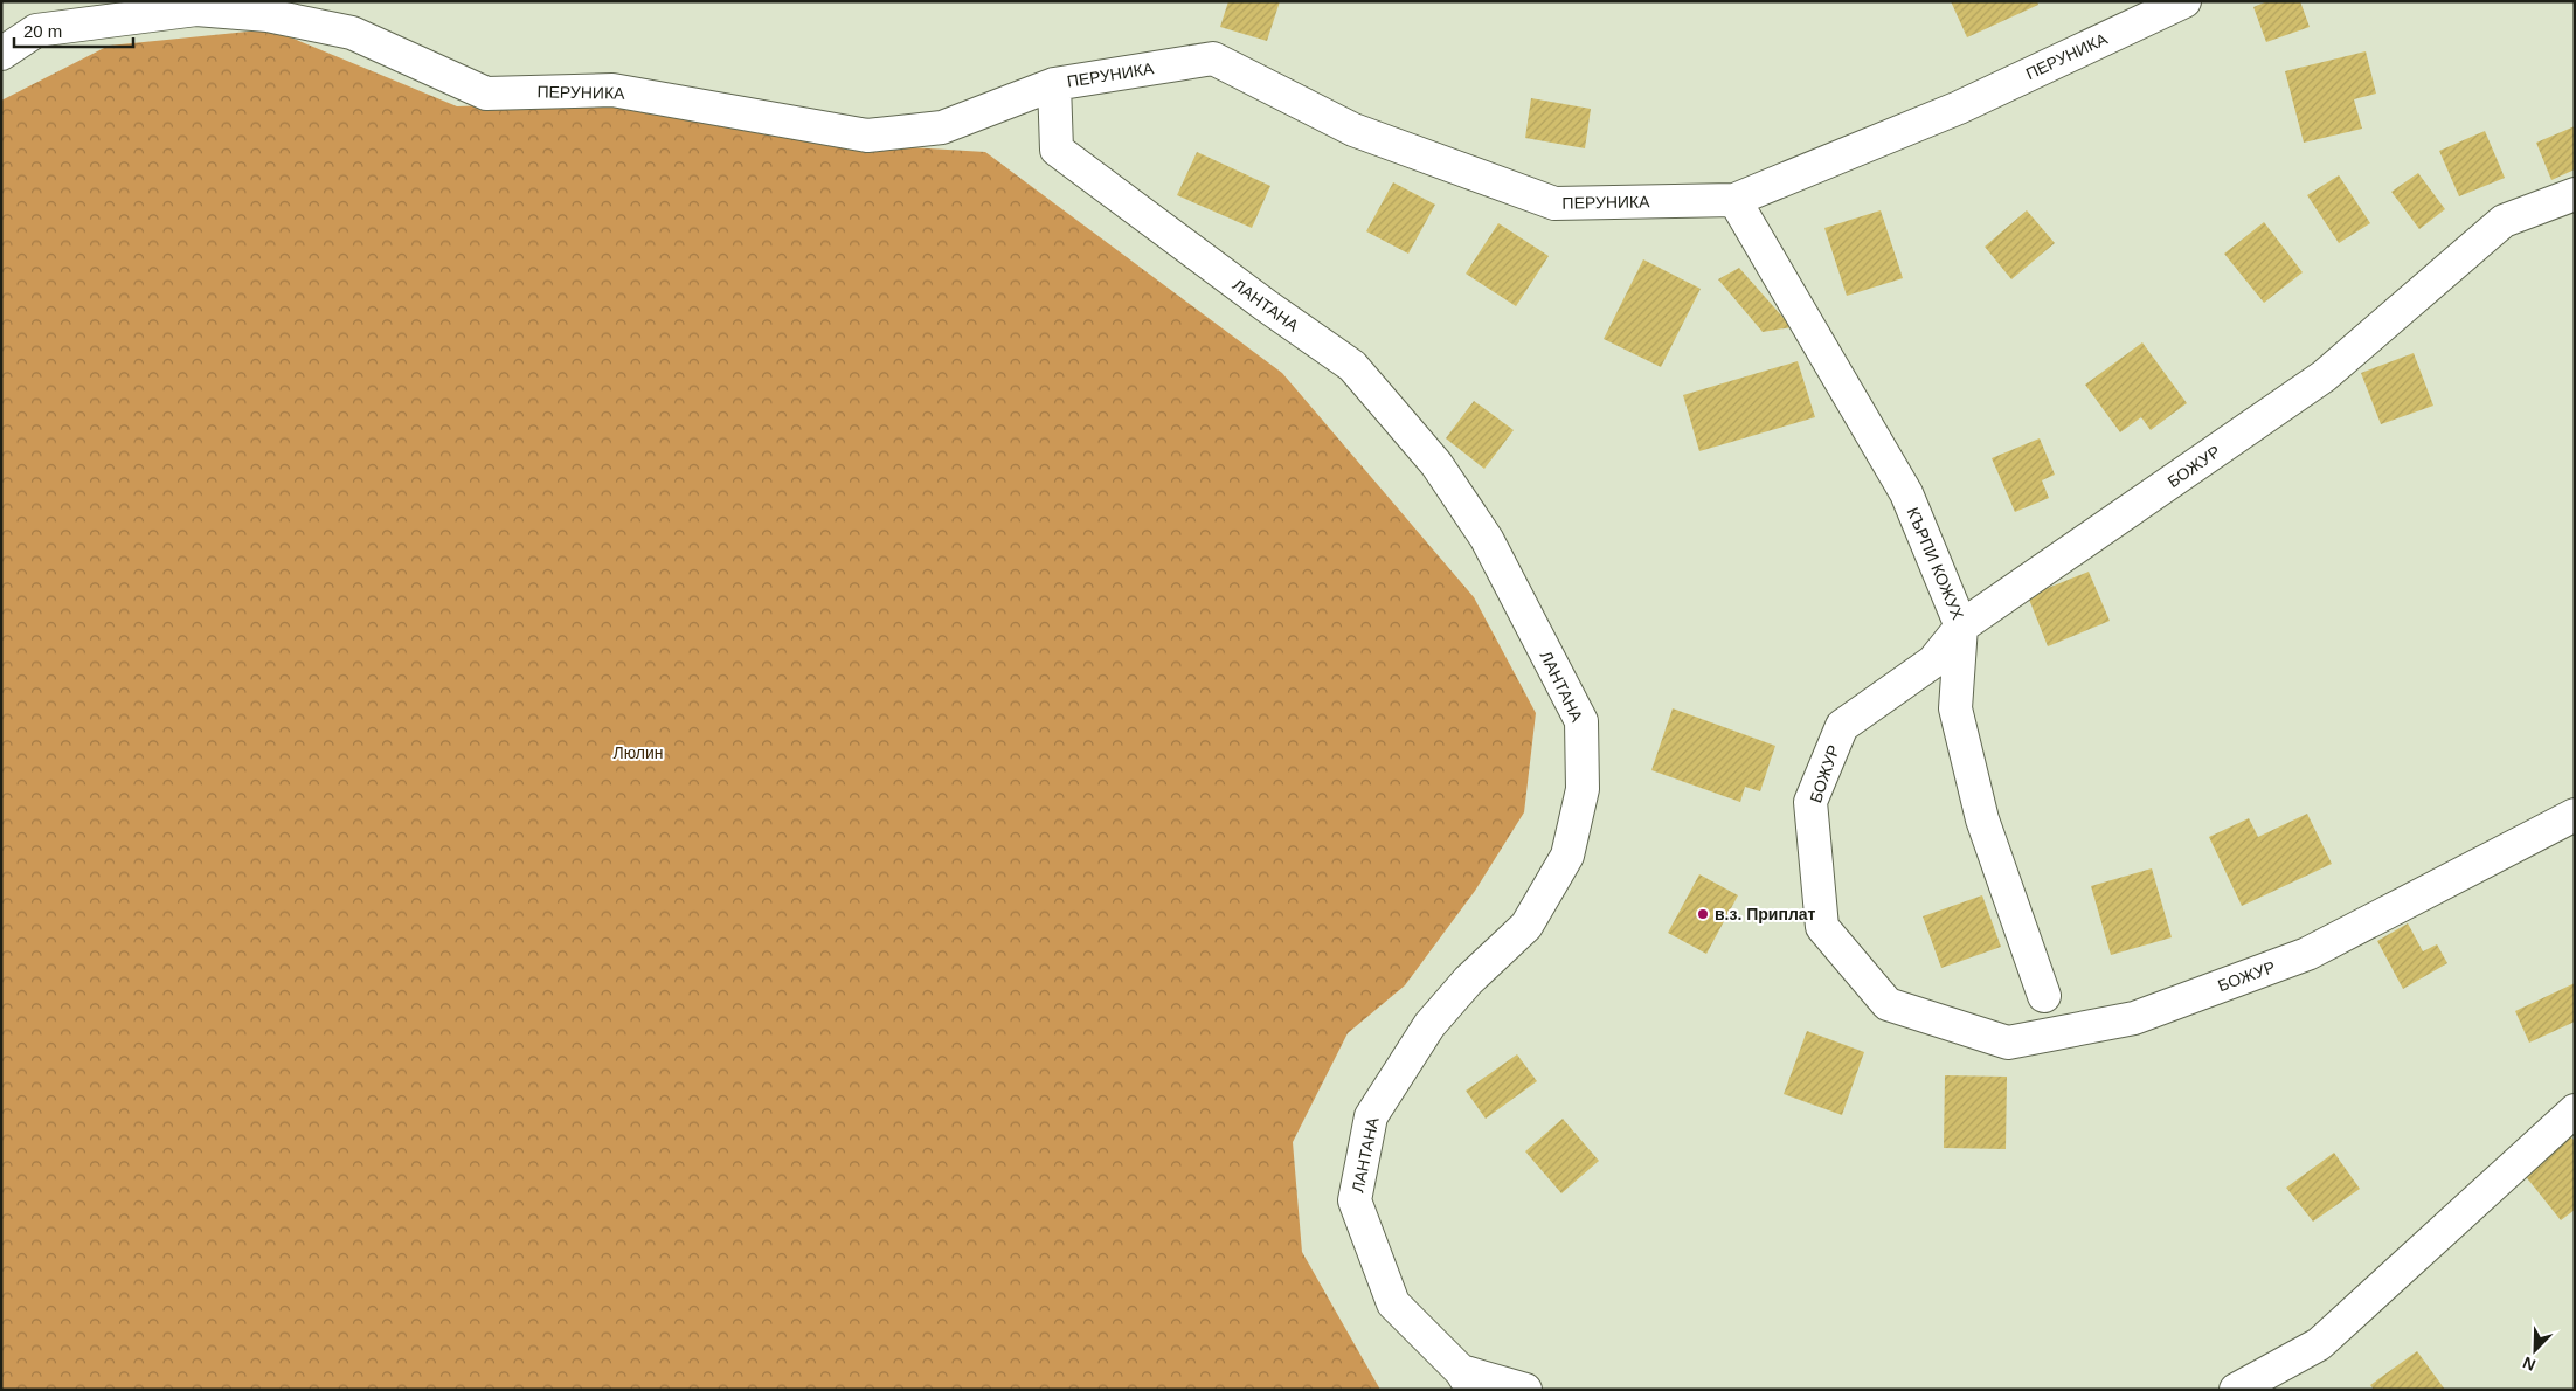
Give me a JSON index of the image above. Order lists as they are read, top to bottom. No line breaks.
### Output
{"streets":{"street":["ПЕРУНИКА","ЛАНТАНА","БОЖУР","КЪРПИ КОЖУХ"]},"crossings":[["ПЕРУНИКА","ЛАНТАНА"],["ПЕРУНИКА","КЪРПИ КОЖУХ"],["БОЖУР","КЪРПИ КОЖУХ"]],"parks":["Люлин"],"places":["в.з. Приплат"],"scale_bar":"20 m","north":"bottom left"}
